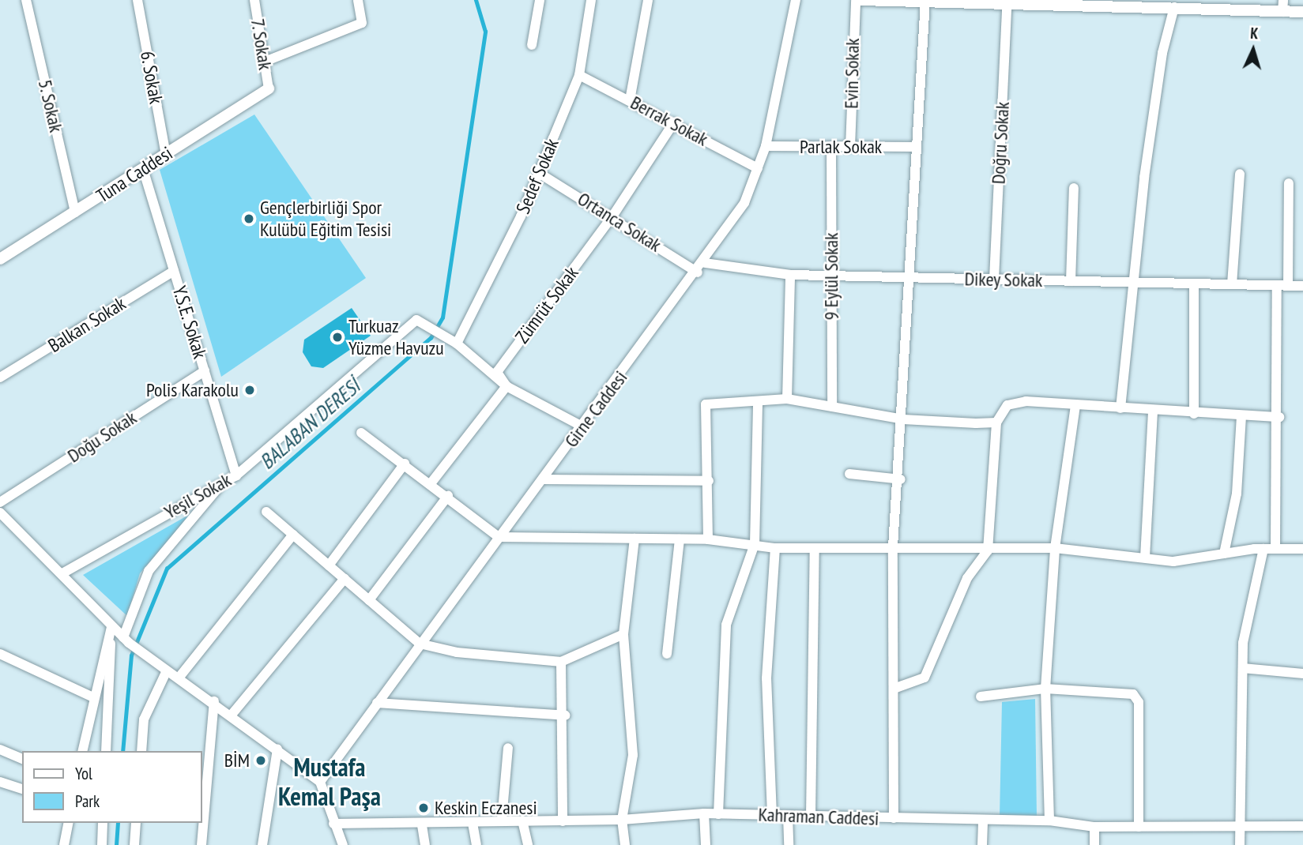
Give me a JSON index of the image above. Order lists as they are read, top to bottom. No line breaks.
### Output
{"streets":{"street":["7. Sokak","Evin Sokak","6. Sokak","5. Sokak","Berrak Sokak","Doğru Sokak","Parlak Sokak","Tuna Caddesi","Sedef Sokak","Ortanca Sokak","9 Eylül Sokak","Dikey Sokak","Zümrüt Sokak","Y.S.E. Sokak","Balkan Sokak","Girne Caddesi","Doğu Sokak","Yeşil Sokak","Kahraman Caddesi"]},"crossings":[["7. Sokak","Tuna Caddesi"],["Evin Sokak","Parlak Sokak"],["6. Sokak","Tuna Caddesi"],["5. Sokak","Tuna Caddesi"],["Berrak Sokak","Sedef Sokak"],["Berrak Sokak","Zümrüt Sokak"],["Berrak Sokak","Girne Caddesi"],["Doğru Sokak","Dikey Sokak"],["Parlak Sokak","9 Eylül Sokak"],["Parlak Sokak","Girne Caddesi"],["Tuna Caddesi","Y.S.E. Sokak"],["Sedef Sokak","Ortanca Sokak"],["Sedef Sokak","Yeşil Sokak"],["Ortanca Sokak","Zümrüt Sokak"],["Ortanca Sokak","Girne Caddesi"],["9 Eylül Sokak","Dikey Sokak"],["Dikey Sokak","Girne Caddesi"],["Y.S.E. Sokak","Balkan Sokak"],["Y.S.E. Sokak","Doğu Sokak"],["Y.S.E. Sokak","Yeşil Sokak"]],"districts":["Mustafa Kemal Paşa"],"water":["BALABAN DERESİ"],"places":["Gençlerbirliği Spor Kulübü Eğitim Tesisi","Turkuaz Yüzme Havuzu","Polis Karakolu","BİM","Keskin Eczanesi"],"legend":["Yol","Park"],"north":"top"}
